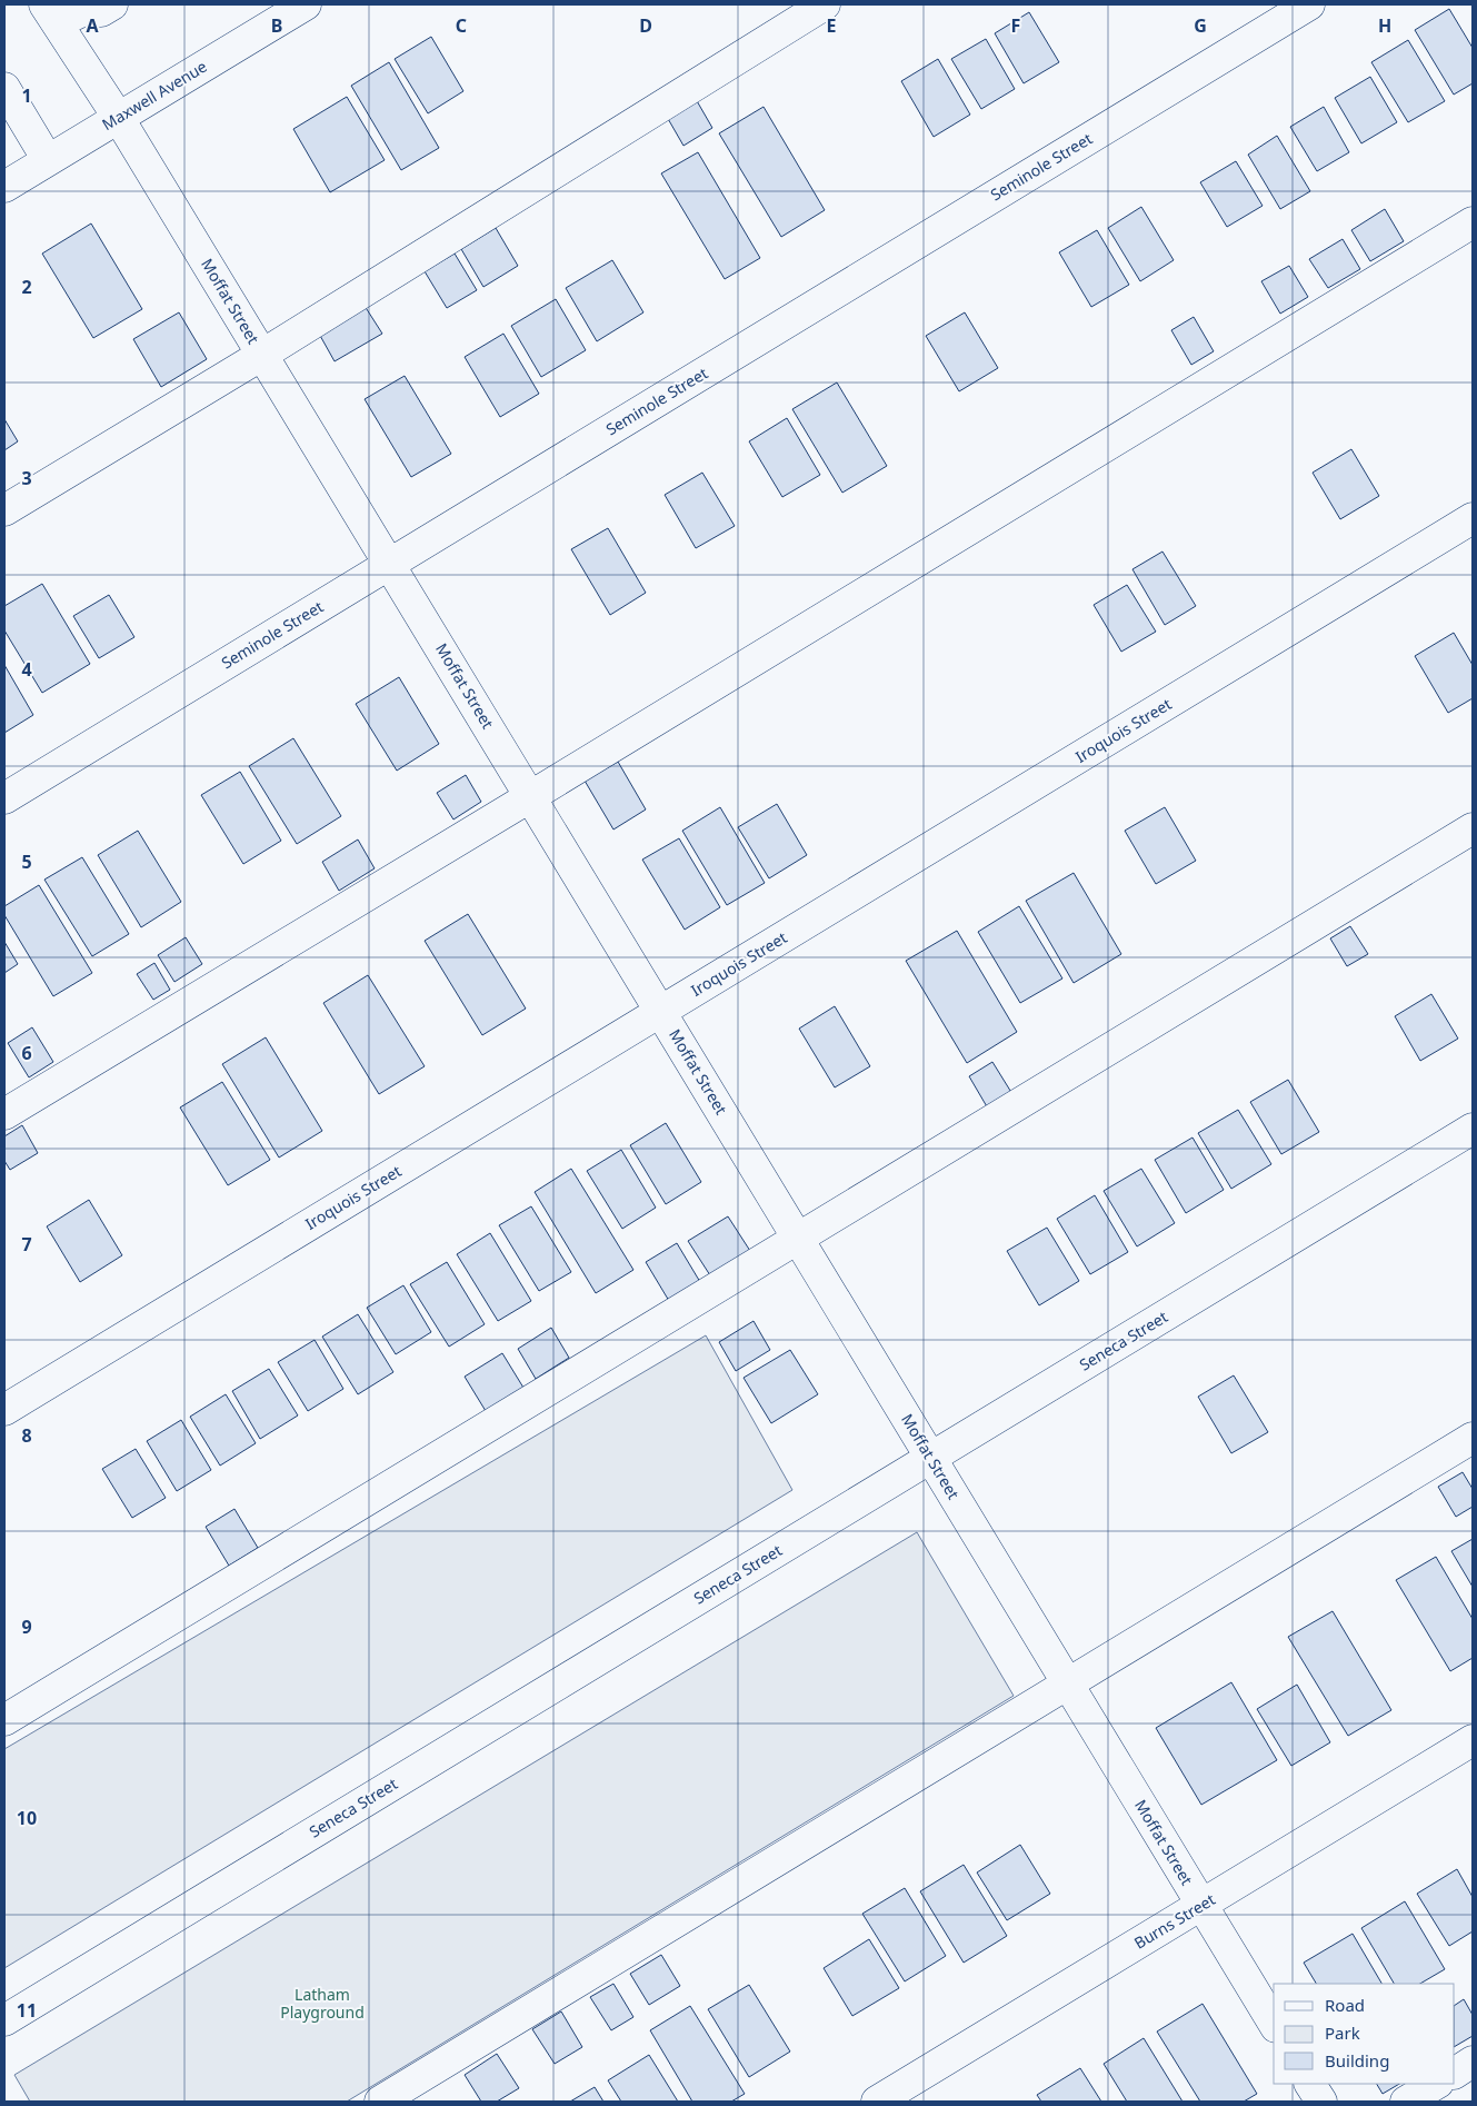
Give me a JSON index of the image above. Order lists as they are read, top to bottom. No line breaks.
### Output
{"streets":{"street":["Maxwell Avenue","Seminole Street","Moffat Street","Iroquois Street","Seneca Street","Burns Street"]},"crossings":[["Maxwell Avenue","Moffat Street"],["Seminole Street","Moffat Street"],["Moffat Street","Iroquois Street"],["Moffat Street","Seneca Street"],["Moffat Street","Burns Street"]],"parks":["Latham Playground"],"legend":["Road","Park","Building"],"grid":{"columns":["A","B","C","D","E","F","G","H"],"rows":["1","2","3","4","5","6","7","8","9","10","11"]}}
